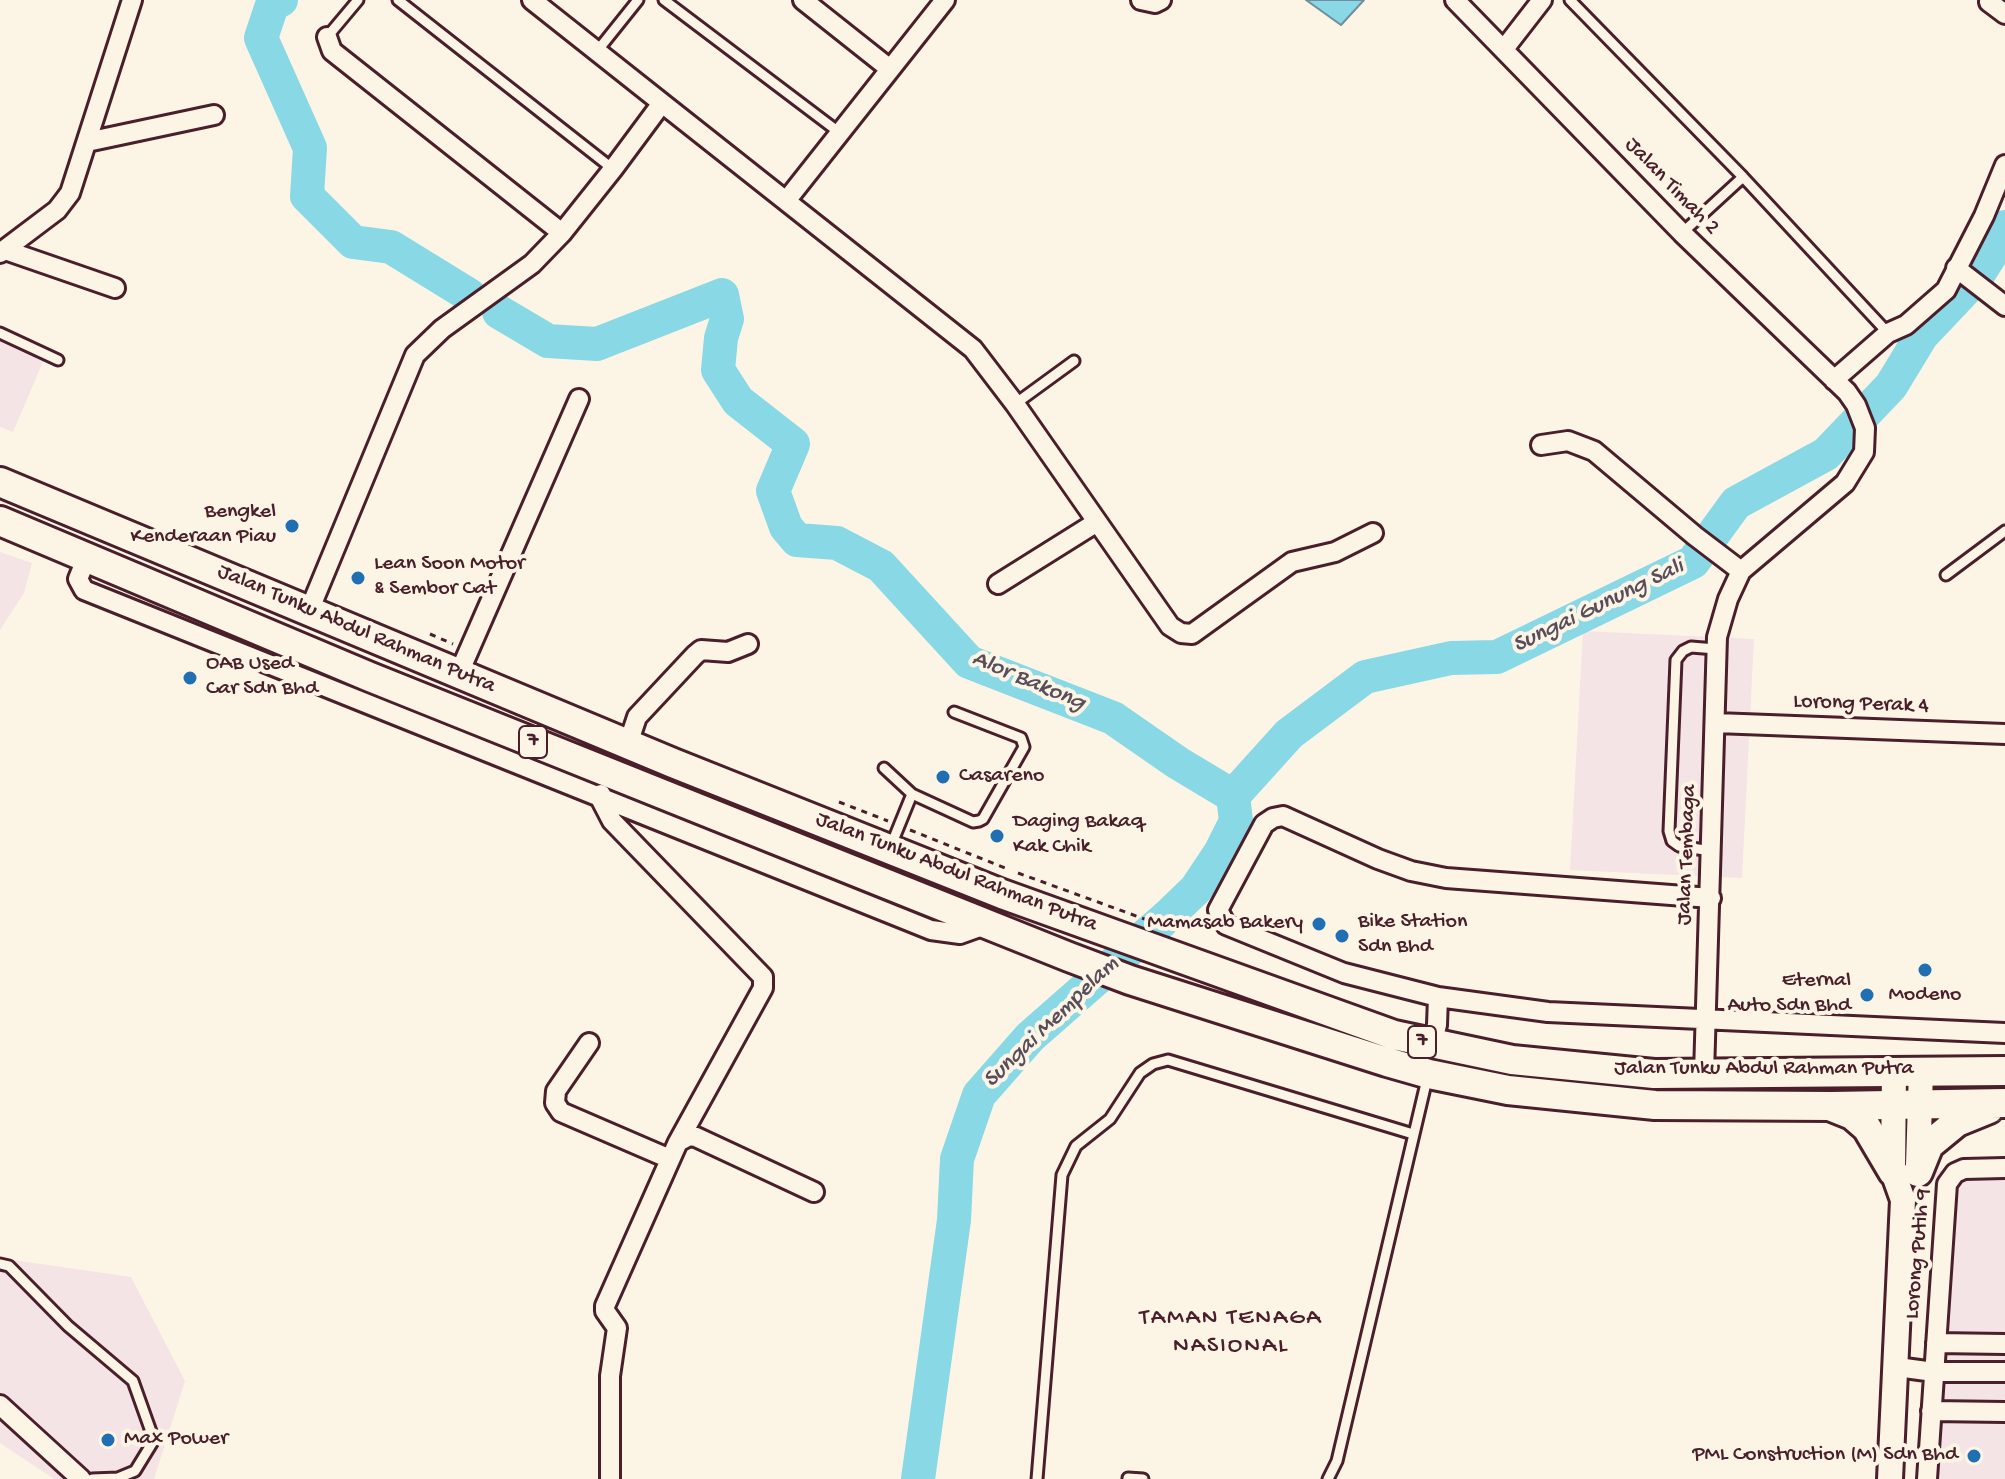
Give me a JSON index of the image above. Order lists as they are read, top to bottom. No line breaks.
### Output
{"streets":{"main road":["Jalan Tunku Abdul Rahman Putra","7"],"street":["Jalan Timah 2","Lorong Perak 4","Jalan Tembaga","Lorong Putih 9"]},"crossings":[["Jalan Timah 2","Jalan Tembaga"],["Jalan Tunku Abdul Rahman Putra","Jalan Tembaga"],["Lorong Perak 4","Jalan Tembaga"]],"districts":["TAMAN TENAGA NASIONAL"],"water":["Sungai Gunung Sali","Alor Bakong","Sungai Mempelam"],"places":["Bengkel Kenderaan Piau","Lean Soon Motor & Sembor Cat","OAB Used Car Sdn Bhd","Casareno","Daging Bakaq Kak Chik","Mamasab Bakery","Bike Station Sdn Bhd","Modeno","Eternal Auto Sdn Bhd","Max Power","PML Construction (M) Sdn Bhd"]}
